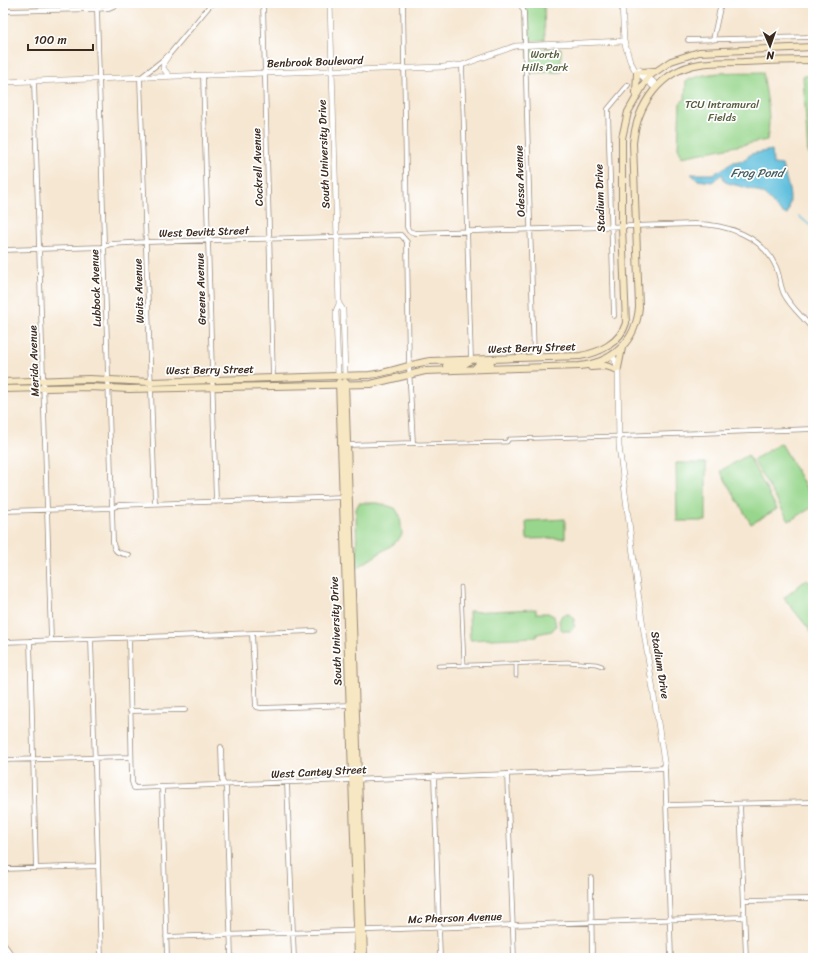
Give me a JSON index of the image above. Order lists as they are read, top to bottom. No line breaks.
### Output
{"streets":{"main road":["South University Drive","West Berry Street"],"street":["Benbrook Boulevard","Cockrell Avenue","Odessa Avenue","Stadium Drive","West Devitt Street","Lubbock Avenue","Greene Avenue","Waits Avenue","Merida Avenue","West Cantey Street","Mc Pherson Avenue"]},"crossings":[["Benbrook Boulevard","South University Drive"],["Benbrook Boulevard","Cockrell Avenue"],["Benbrook Boulevard","Odessa Avenue"],["Benbrook Boulevard","Lubbock Avenue"],["Benbrook Boulevard","Greene Avenue"],["Benbrook Boulevard","Waits Avenue"],["Benbrook Boulevard","Merida Avenue"],["South University Drive","West Devitt Street"],["South University Drive","West Berry Street"],["South University Drive","West Cantey Street"],["South University Drive","Mc Pherson Avenue"],["Cockrell Avenue","West Devitt Street"],["Cockrell Avenue","West Berry Street"],["Odessa Avenue","West Berry Street"],["Stadium Drive","West Berry Street"],["Stadium Drive","West Cantey Street"],["Stadium Drive","Mc Pherson Avenue"],["West Devitt Street","Lubbock Avenue"],["West Devitt Street","Greene Avenue"],["West Devitt Street","Waits Avenue"],["West Devitt Street","West Berry Street"],["West Devitt Street","Merida Avenue"],["Lubbock Avenue","West Berry Street"],["Greene Avenue","West Berry Street"],["Waits Avenue","West Berry Street"],["West Berry Street","Merida Avenue"]],"water":["Frog Pond"],"parks":["Worth Hills Park","TCU Intramural Fields"],"scale_bar":"100 m","north":"bottom"}
